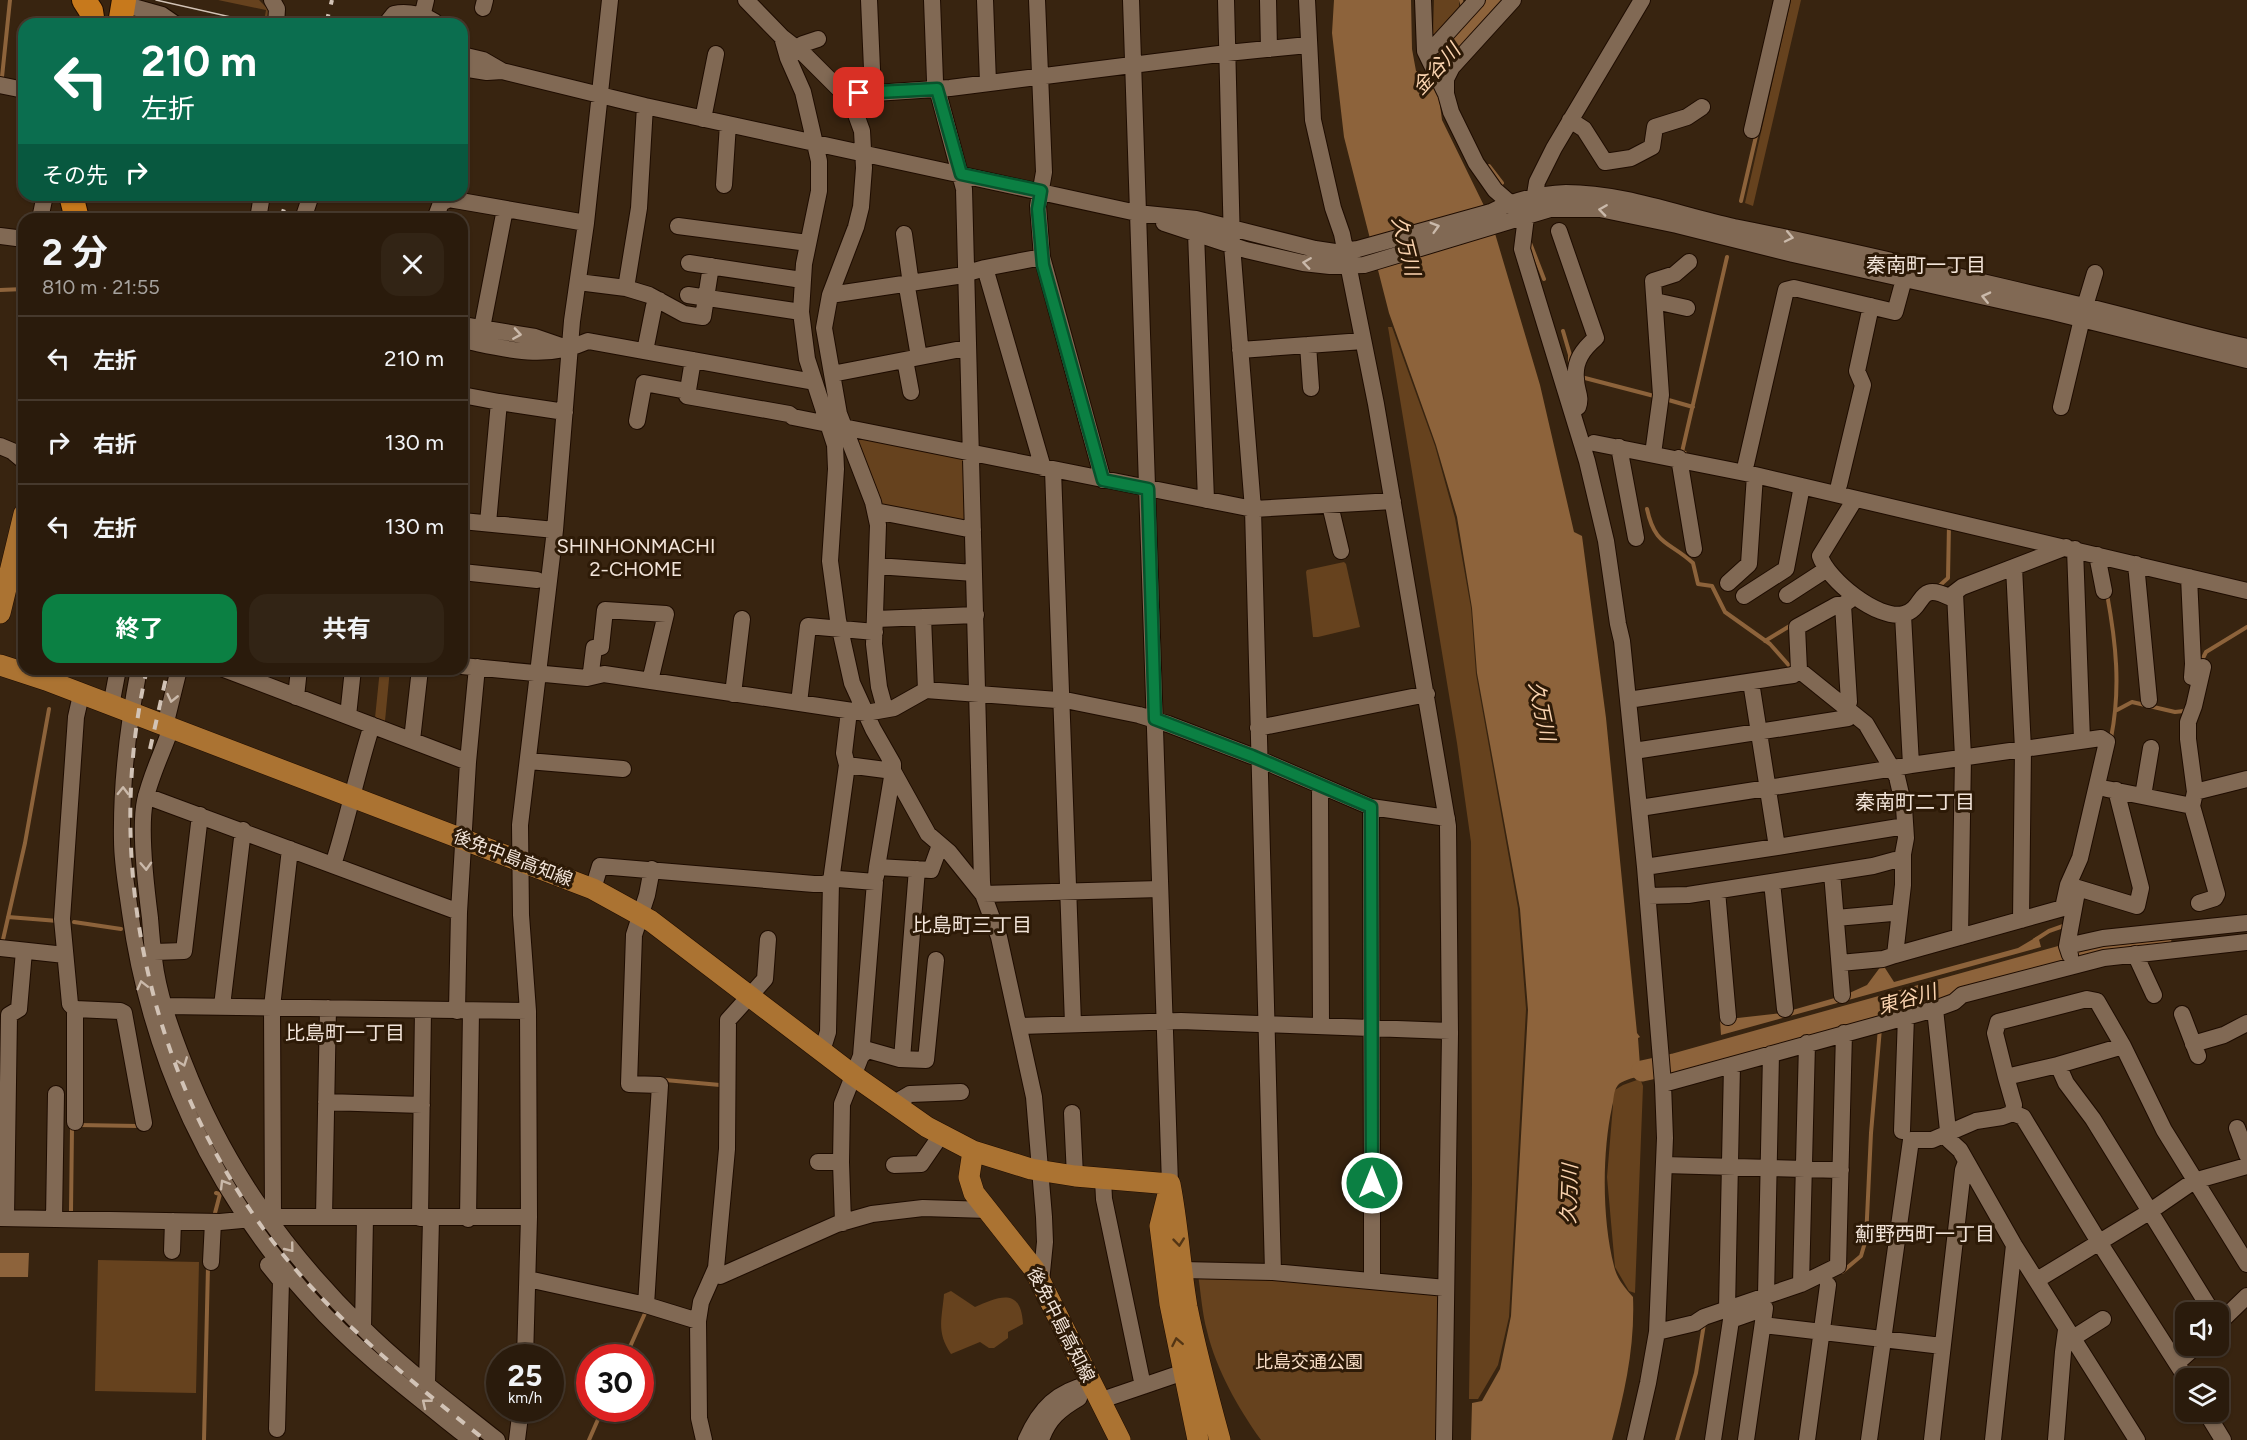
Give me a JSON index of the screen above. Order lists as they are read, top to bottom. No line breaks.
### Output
{"streets":{"main road":["後免中島高知線"]},"districts":["秦南町一丁目","SHINHONMACHI 2-CHOME","秦南町二丁目","比島町三丁目","比島町一丁目","薊野西町一丁目"],"water":["金谷川","久万川","東谷川"],"parks":["比島交通公園"],"page":{"turn":["210 m","左折"],"then":"その先","heading":["2 分","810 m · 21:55"],"list":[{"name":"左折","value":"210 m"},{"name":"右折","value":"130 m"},{"name":"左折","value":"130 m"}],"buttons":["終了","共有"],"speed":"25 km/h","limit":"30"}}
